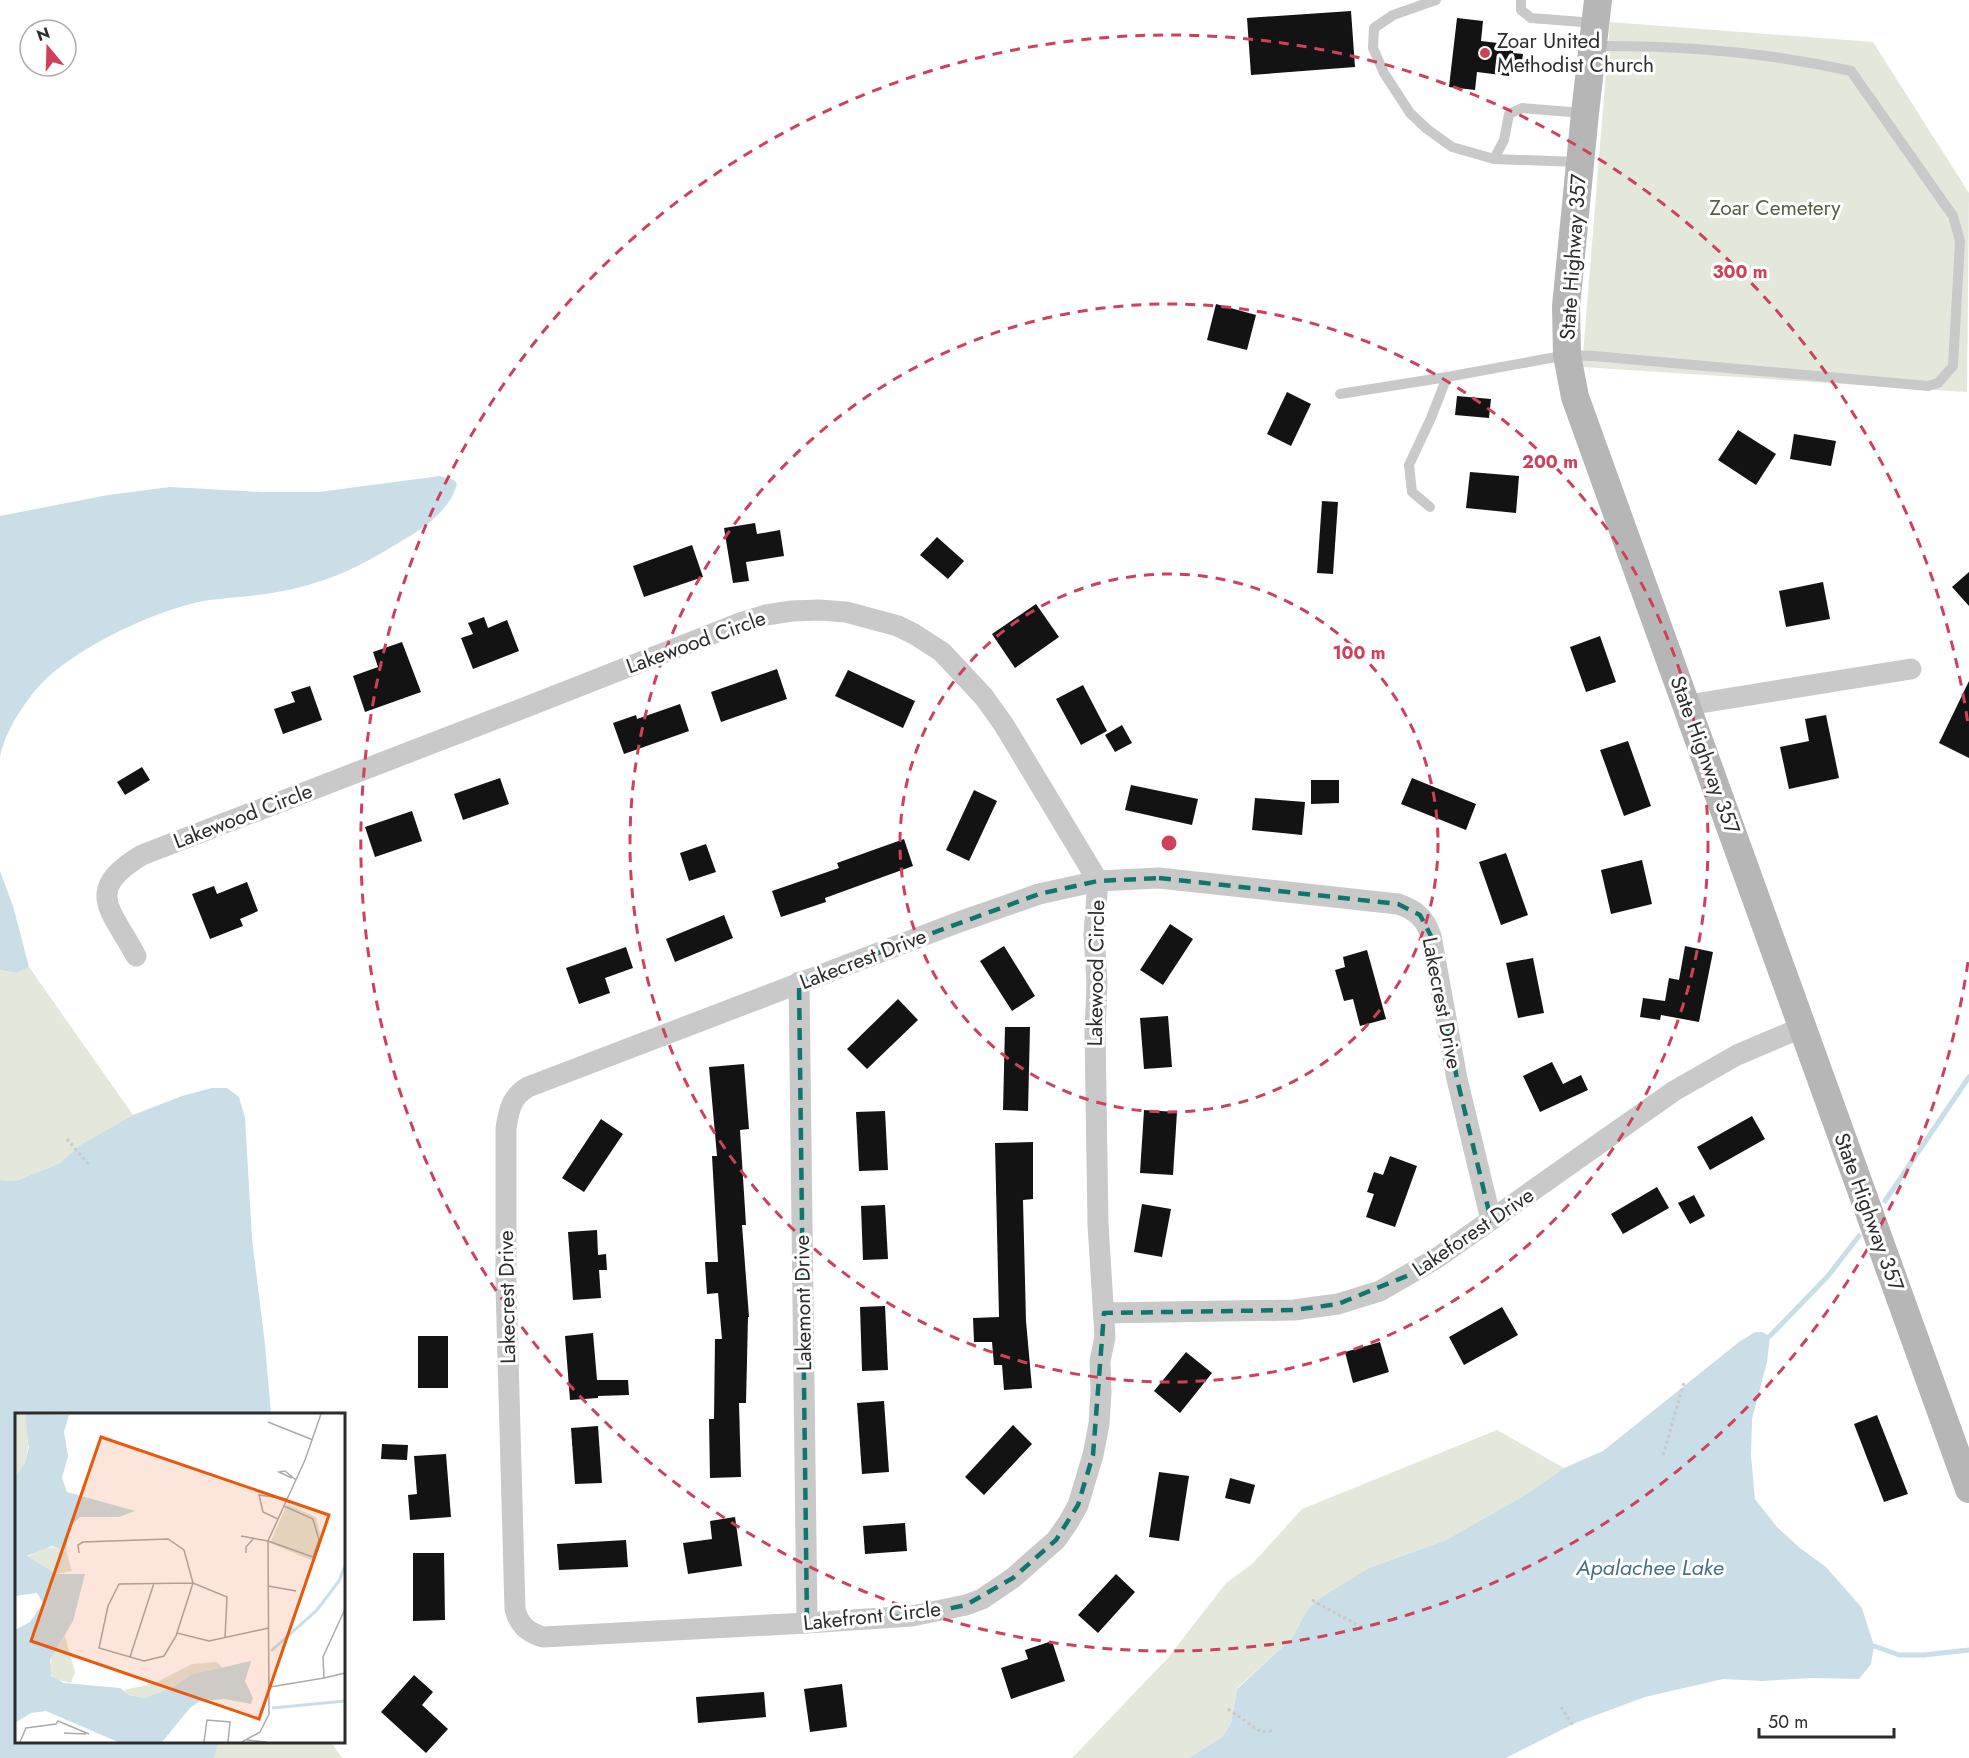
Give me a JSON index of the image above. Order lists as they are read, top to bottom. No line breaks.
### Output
{"streets":{"main road":["State Highway 357"],"street":["Lakewood Circle","Lakecrest Drive","Lakeforest Drive","Lakemont Drive","Lakefront Circle"]},"crossings":[["State Highway 357","Lakeforest Drive"],["Lakewood Circle","Lakecrest Drive"],["Lakewood Circle","Lakeforest Drive"],["Lakewood Circle","Lakefront Circle"],["Lakecrest Drive","Lakeforest Drive"],["Lakecrest Drive","Lakemont Drive"],["Lakecrest Drive","Lakefront Circle"],["Lakeforest Drive","Lakefront Circle"],["Lakemont Drive","Lakefront Circle"]],"water":["Apalachee Lake"],"parks":["Zoar Cemetery"],"places":["Zoar United Methodist Church"],"scale_bar":"50 m","north":"top","rings":["300 m","200 m","100 m"]}
